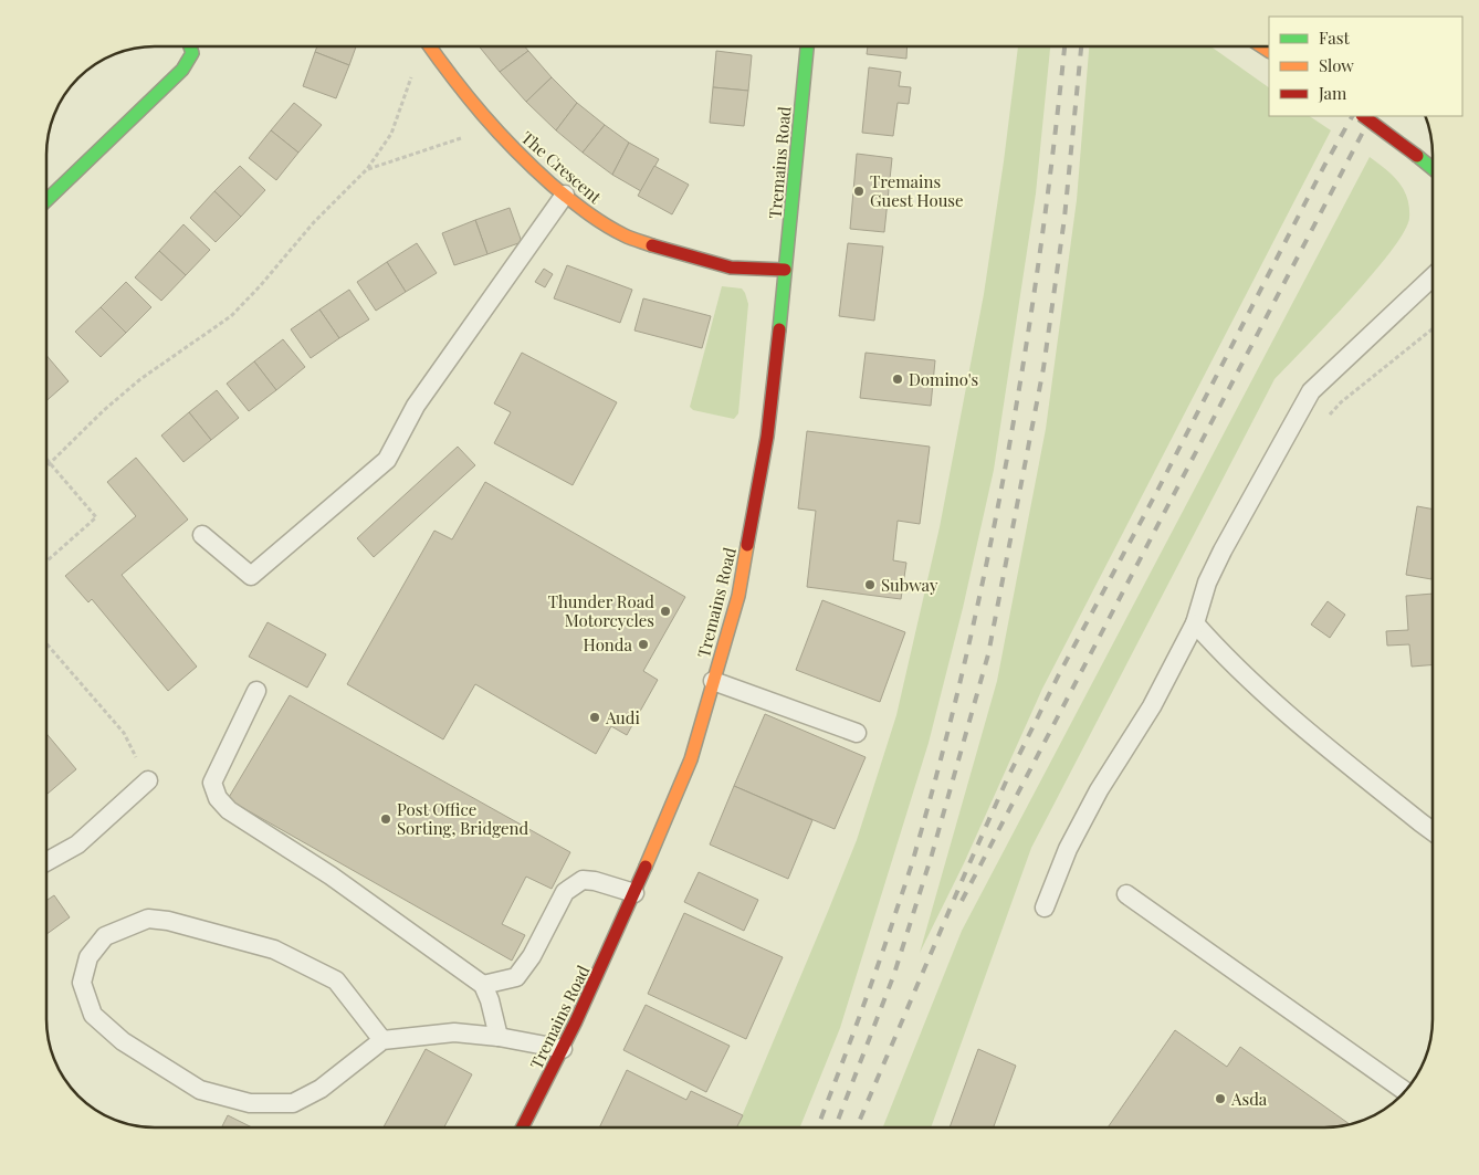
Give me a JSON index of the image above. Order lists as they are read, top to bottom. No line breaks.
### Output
{"streets":{"main road":["Tremains Road","The Crescent"]},"crossings":[["Tremains Road","The Crescent"]],"places":["Tremains Guest House","Domino's","Subway","Thunder Road Motorcycles","Honda","Audi","Post Office Sorting, Bridgend","Asda"],"legend":["Fast","Slow","Jam"]}
